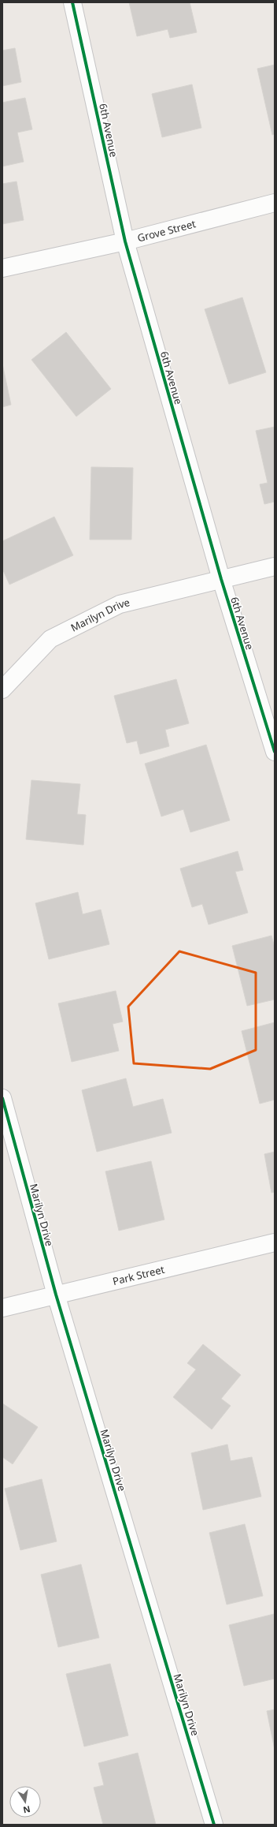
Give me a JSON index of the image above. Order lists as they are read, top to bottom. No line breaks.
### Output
{"streets":{"street":["6th Avenue","Grove Street","Marilyn Drive","Park Street"]},"crossings":[["6th Avenue","Grove Street"],["6th Avenue","Marilyn Drive"],["Marilyn Drive","Park Street"]],"north":"bottom"}
